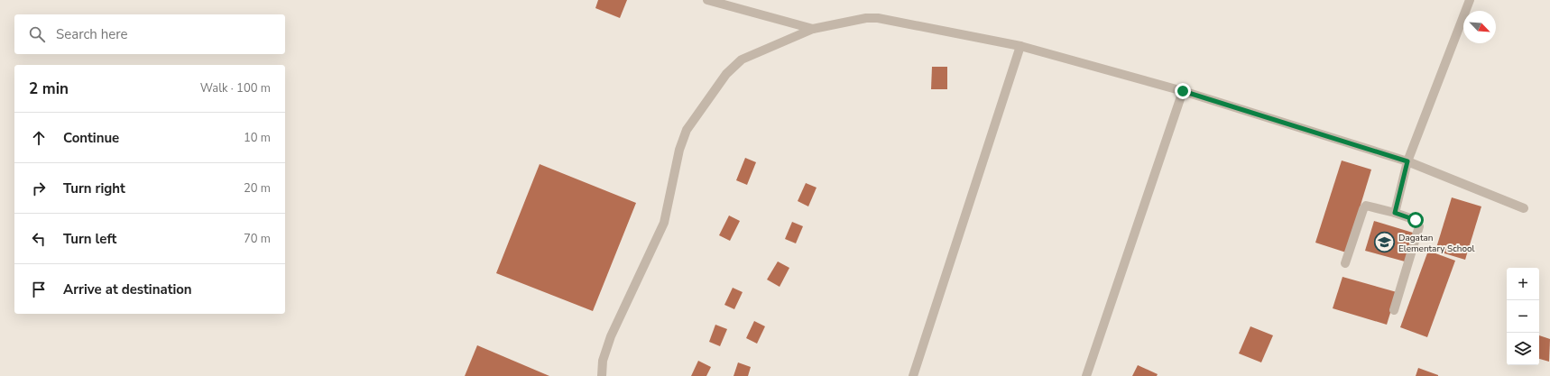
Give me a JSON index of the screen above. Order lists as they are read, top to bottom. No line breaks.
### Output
{"places":{"school or university":["Dagatan Elementary School"]},"north":"bottom right","page":{"search":"Search here","heading":["2 min","Walk · 100 m"],"list":[["Continue","10 m"],["Turn right","20 m"],["Turn left","70 m"],"Arrive at destination"],"map_buttons":["+","−"]}}
